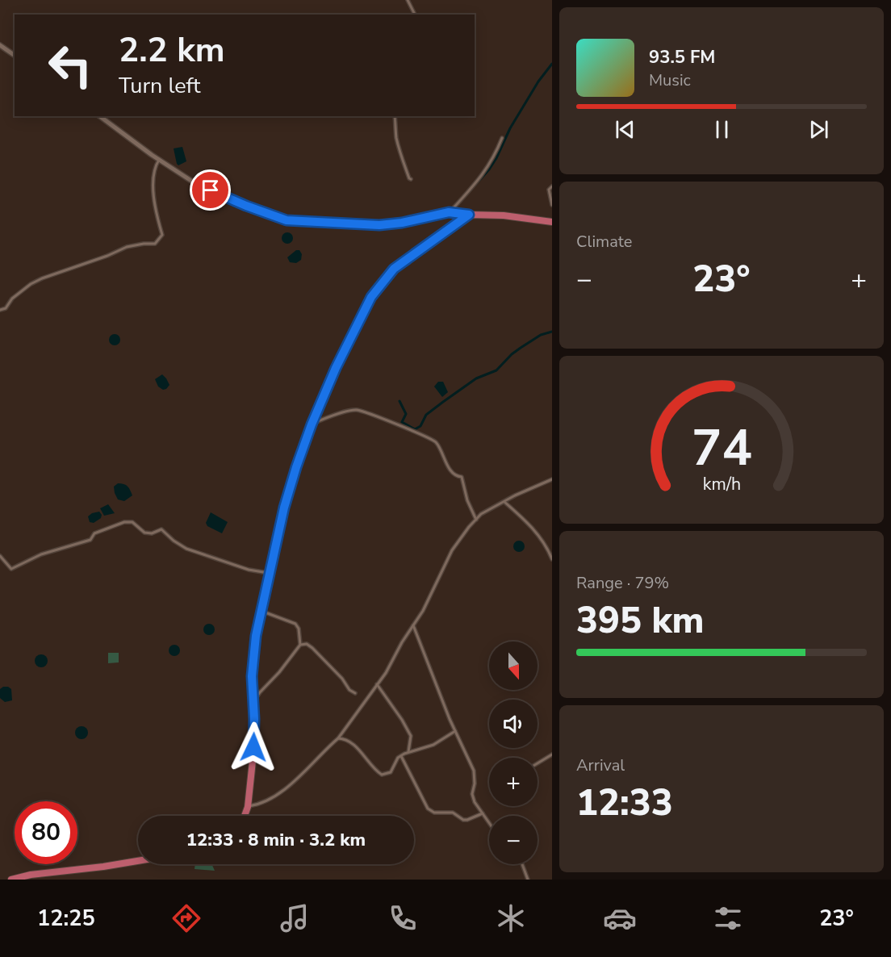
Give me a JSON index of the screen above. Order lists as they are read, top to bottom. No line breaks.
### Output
{"north":"bottom","page":{"turn":["2.2 km","Turn left"],"song":["93.5 FM","Music"],"tile":["Climate",["Range · 79%","395 km"],["Arrival","12:33"]],"heat":["−","23°","+"],"map_buttons":["+","−"],"limit":"80","trip":"12:33 · 8 min · 3.2 km","tabs":["12:25","23°"],"gauge":["74","km/h"]}}
